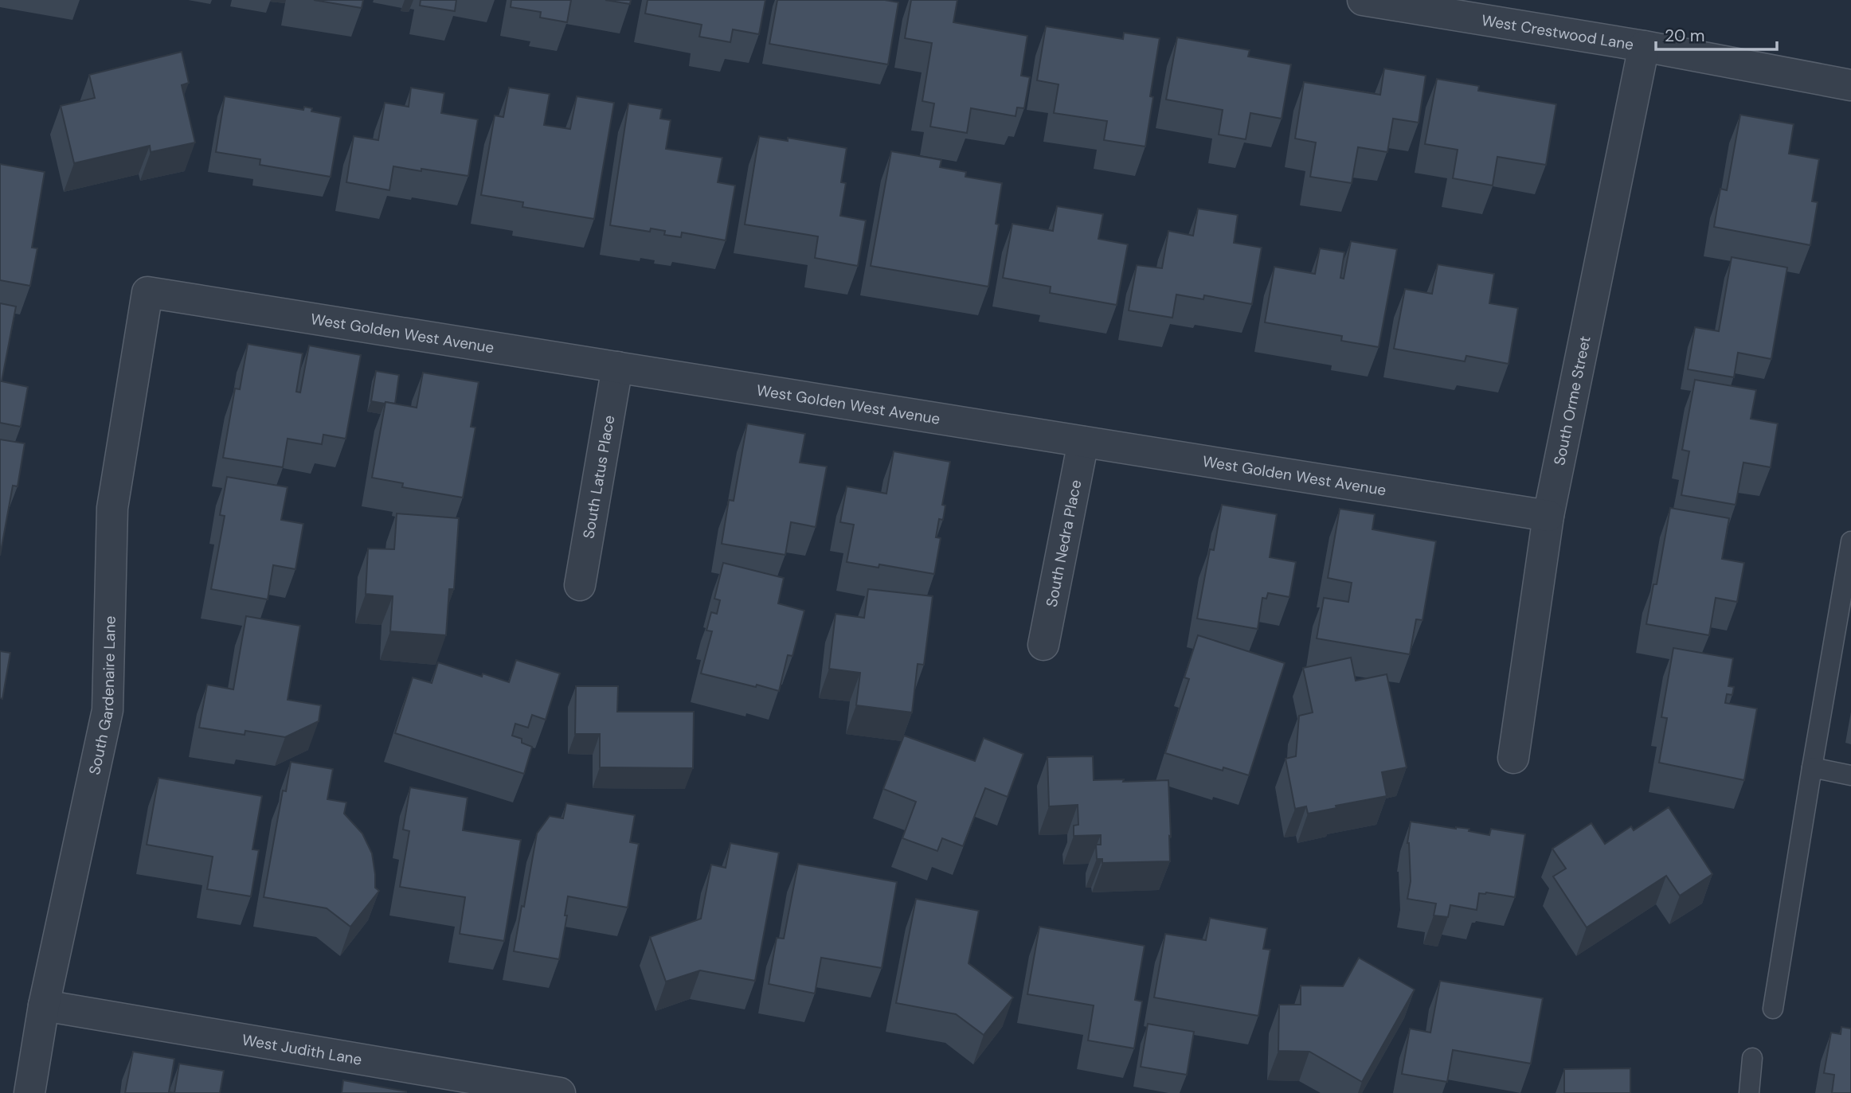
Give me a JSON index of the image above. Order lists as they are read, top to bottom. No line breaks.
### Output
{"streets":{"street":["West Crestwood Lane","West Golden West Avenue","South Orme Street","South Latus Place","South Nedra Place","South Gardenaire Lane","West Judith Lane"]},"crossings":[["West Crestwood Lane","South Orme Street"],["West Golden West Avenue","South Orme Street"],["West Golden West Avenue","South Latus Place"],["West Golden West Avenue","South Nedra Place"],["West Golden West Avenue","South Gardenaire Lane"],["South Gardenaire Lane","West Judith Lane"]],"scale_bar":"20 m"}
